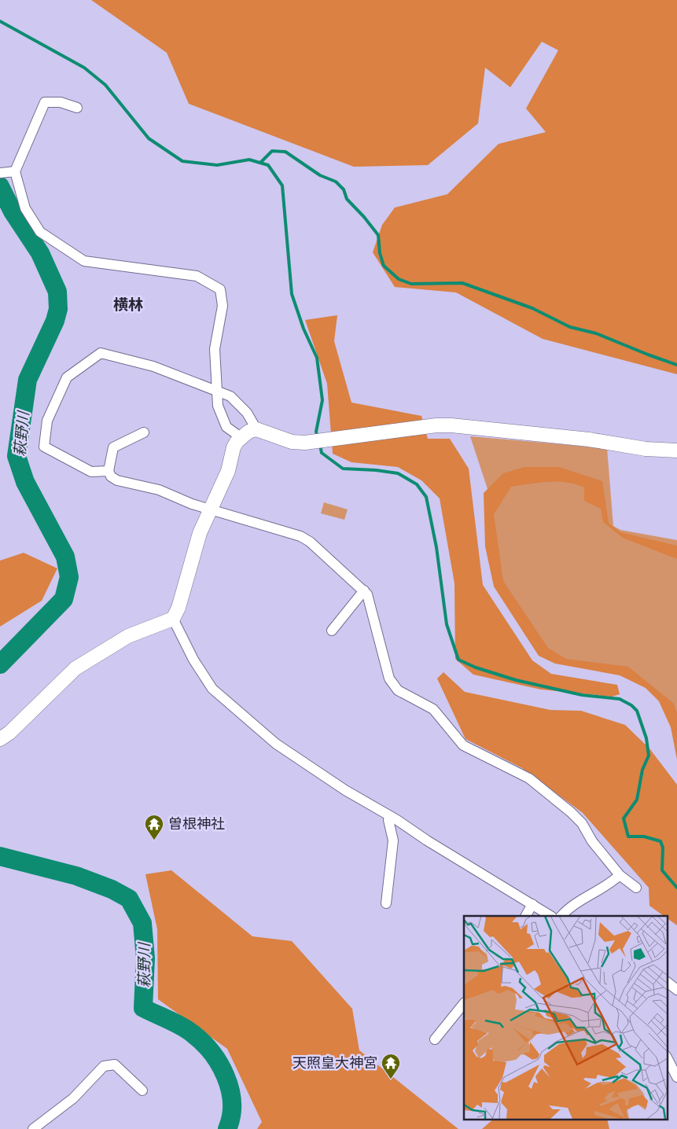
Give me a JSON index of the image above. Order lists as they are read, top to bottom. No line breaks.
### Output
{"districts":["横林"],"water":["萩野川"],"places":{"temple":["曽根神社","天照皇大神宮"]}}
